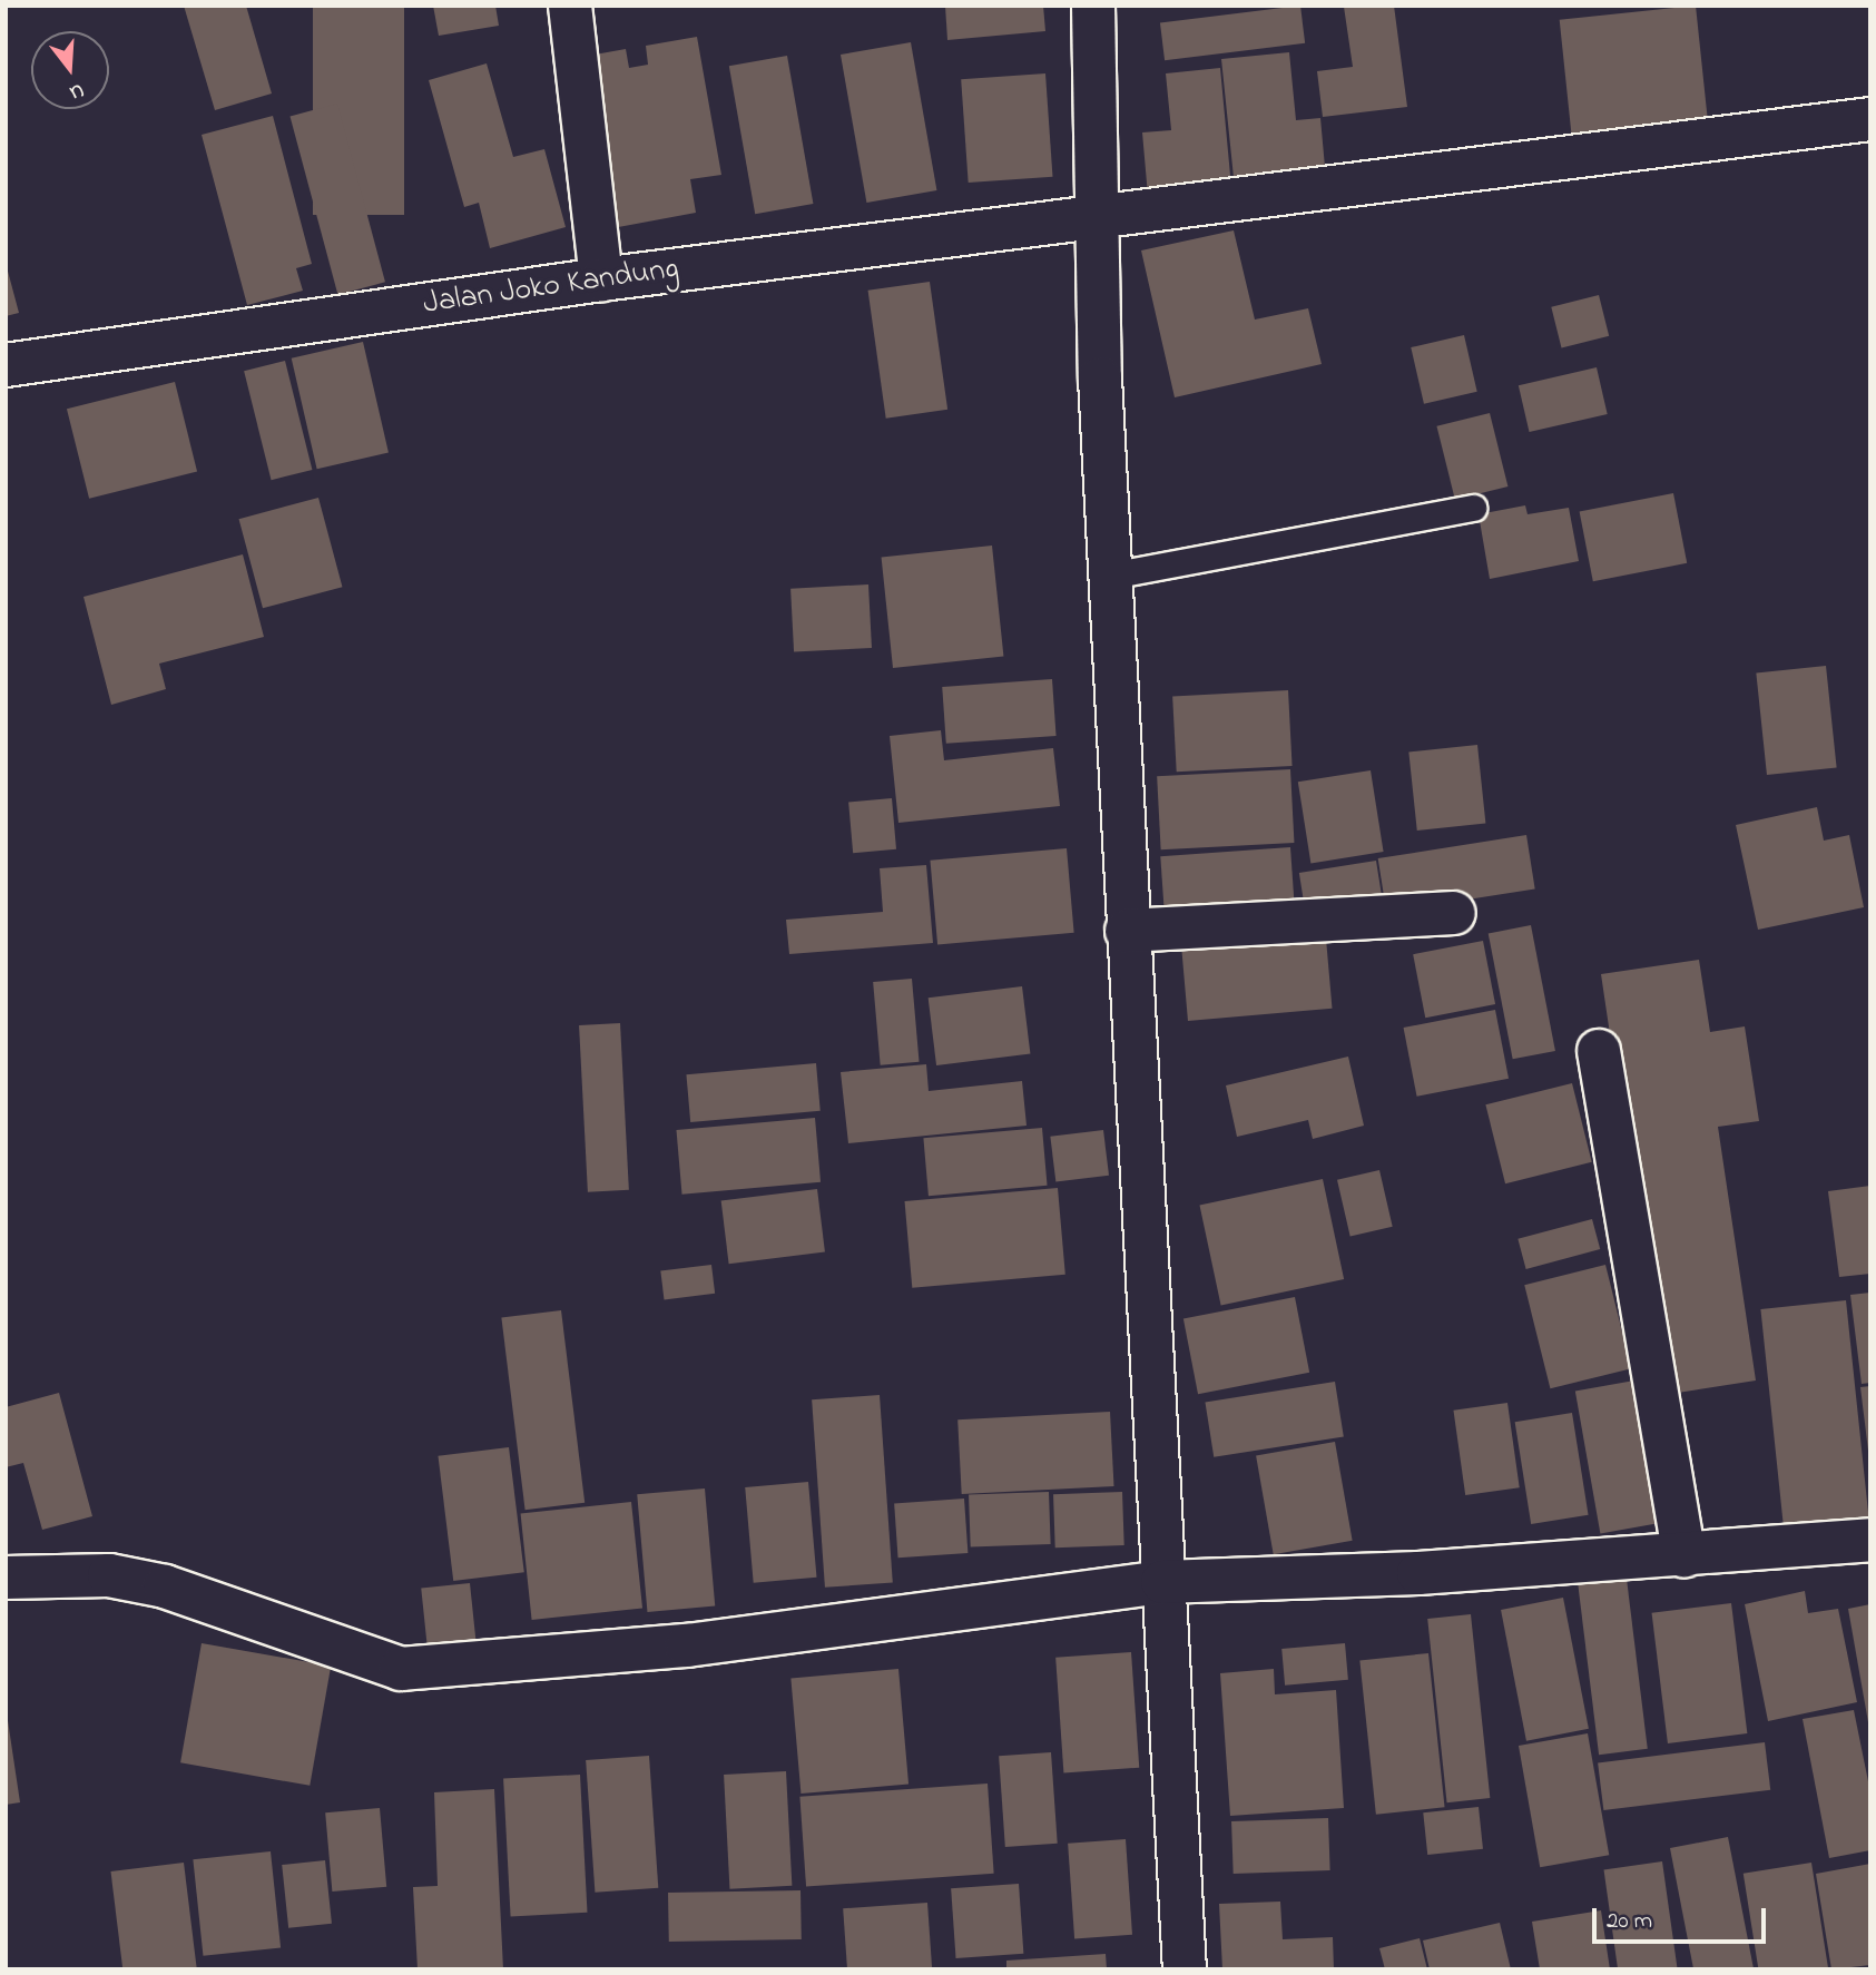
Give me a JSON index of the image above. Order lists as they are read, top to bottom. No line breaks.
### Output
{"streets":{"street":["Jalan Joko Kandung"]},"scale_bar":"20 m","north":"bottom"}
